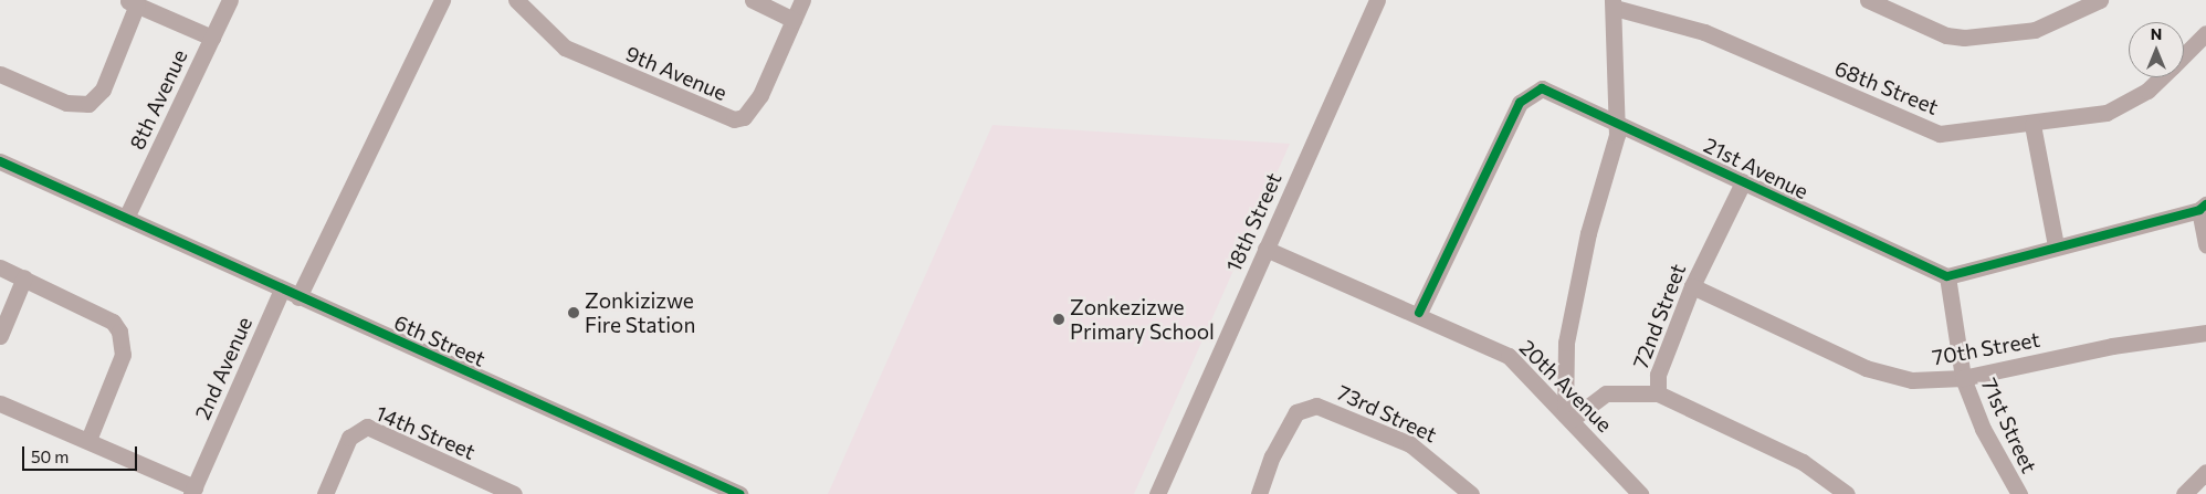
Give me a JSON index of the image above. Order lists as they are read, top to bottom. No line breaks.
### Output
{"streets":{"street":["9th Avenue","68th Street","8th Avenue","21st Avenue","18th Street","72nd Street","6th Street","70th Street","2nd Avenue","20th Avenue","73rd Street","71st Street","14th Street"]},"crossings":[["8th Avenue","6th Street"],["21st Avenue","72nd Street"],["21st Avenue","20th Avenue"],["21st Avenue","71st Street"],["18th Street","20th Avenue"],["72nd Street","70th Street"],["6th Street","2nd Avenue"],["70th Street","71st Street"]],"places":["Zonkizizwe Fire Station","Zonkezizwe Primary School"],"scale_bar":"50 m","north":"top"}
